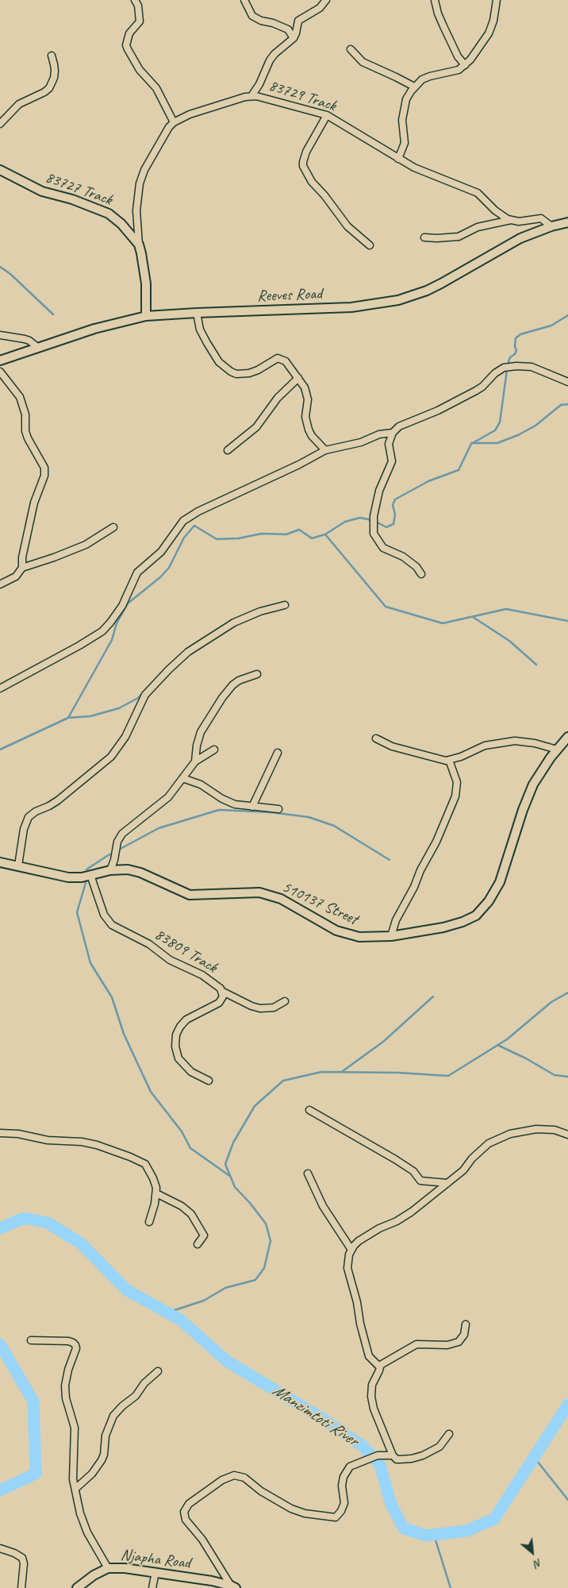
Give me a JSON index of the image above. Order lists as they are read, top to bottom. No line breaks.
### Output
{"streets":{"street":["83729 Track","83727 Track","Reeves Road","510137 Street","83809 Track","Njapha Road"]},"crossings":[["83727 Track","Reeves Road"],["510137 Street","83809 Track"]],"water":["Manzimtoti River"],"north":"bottom right"}
